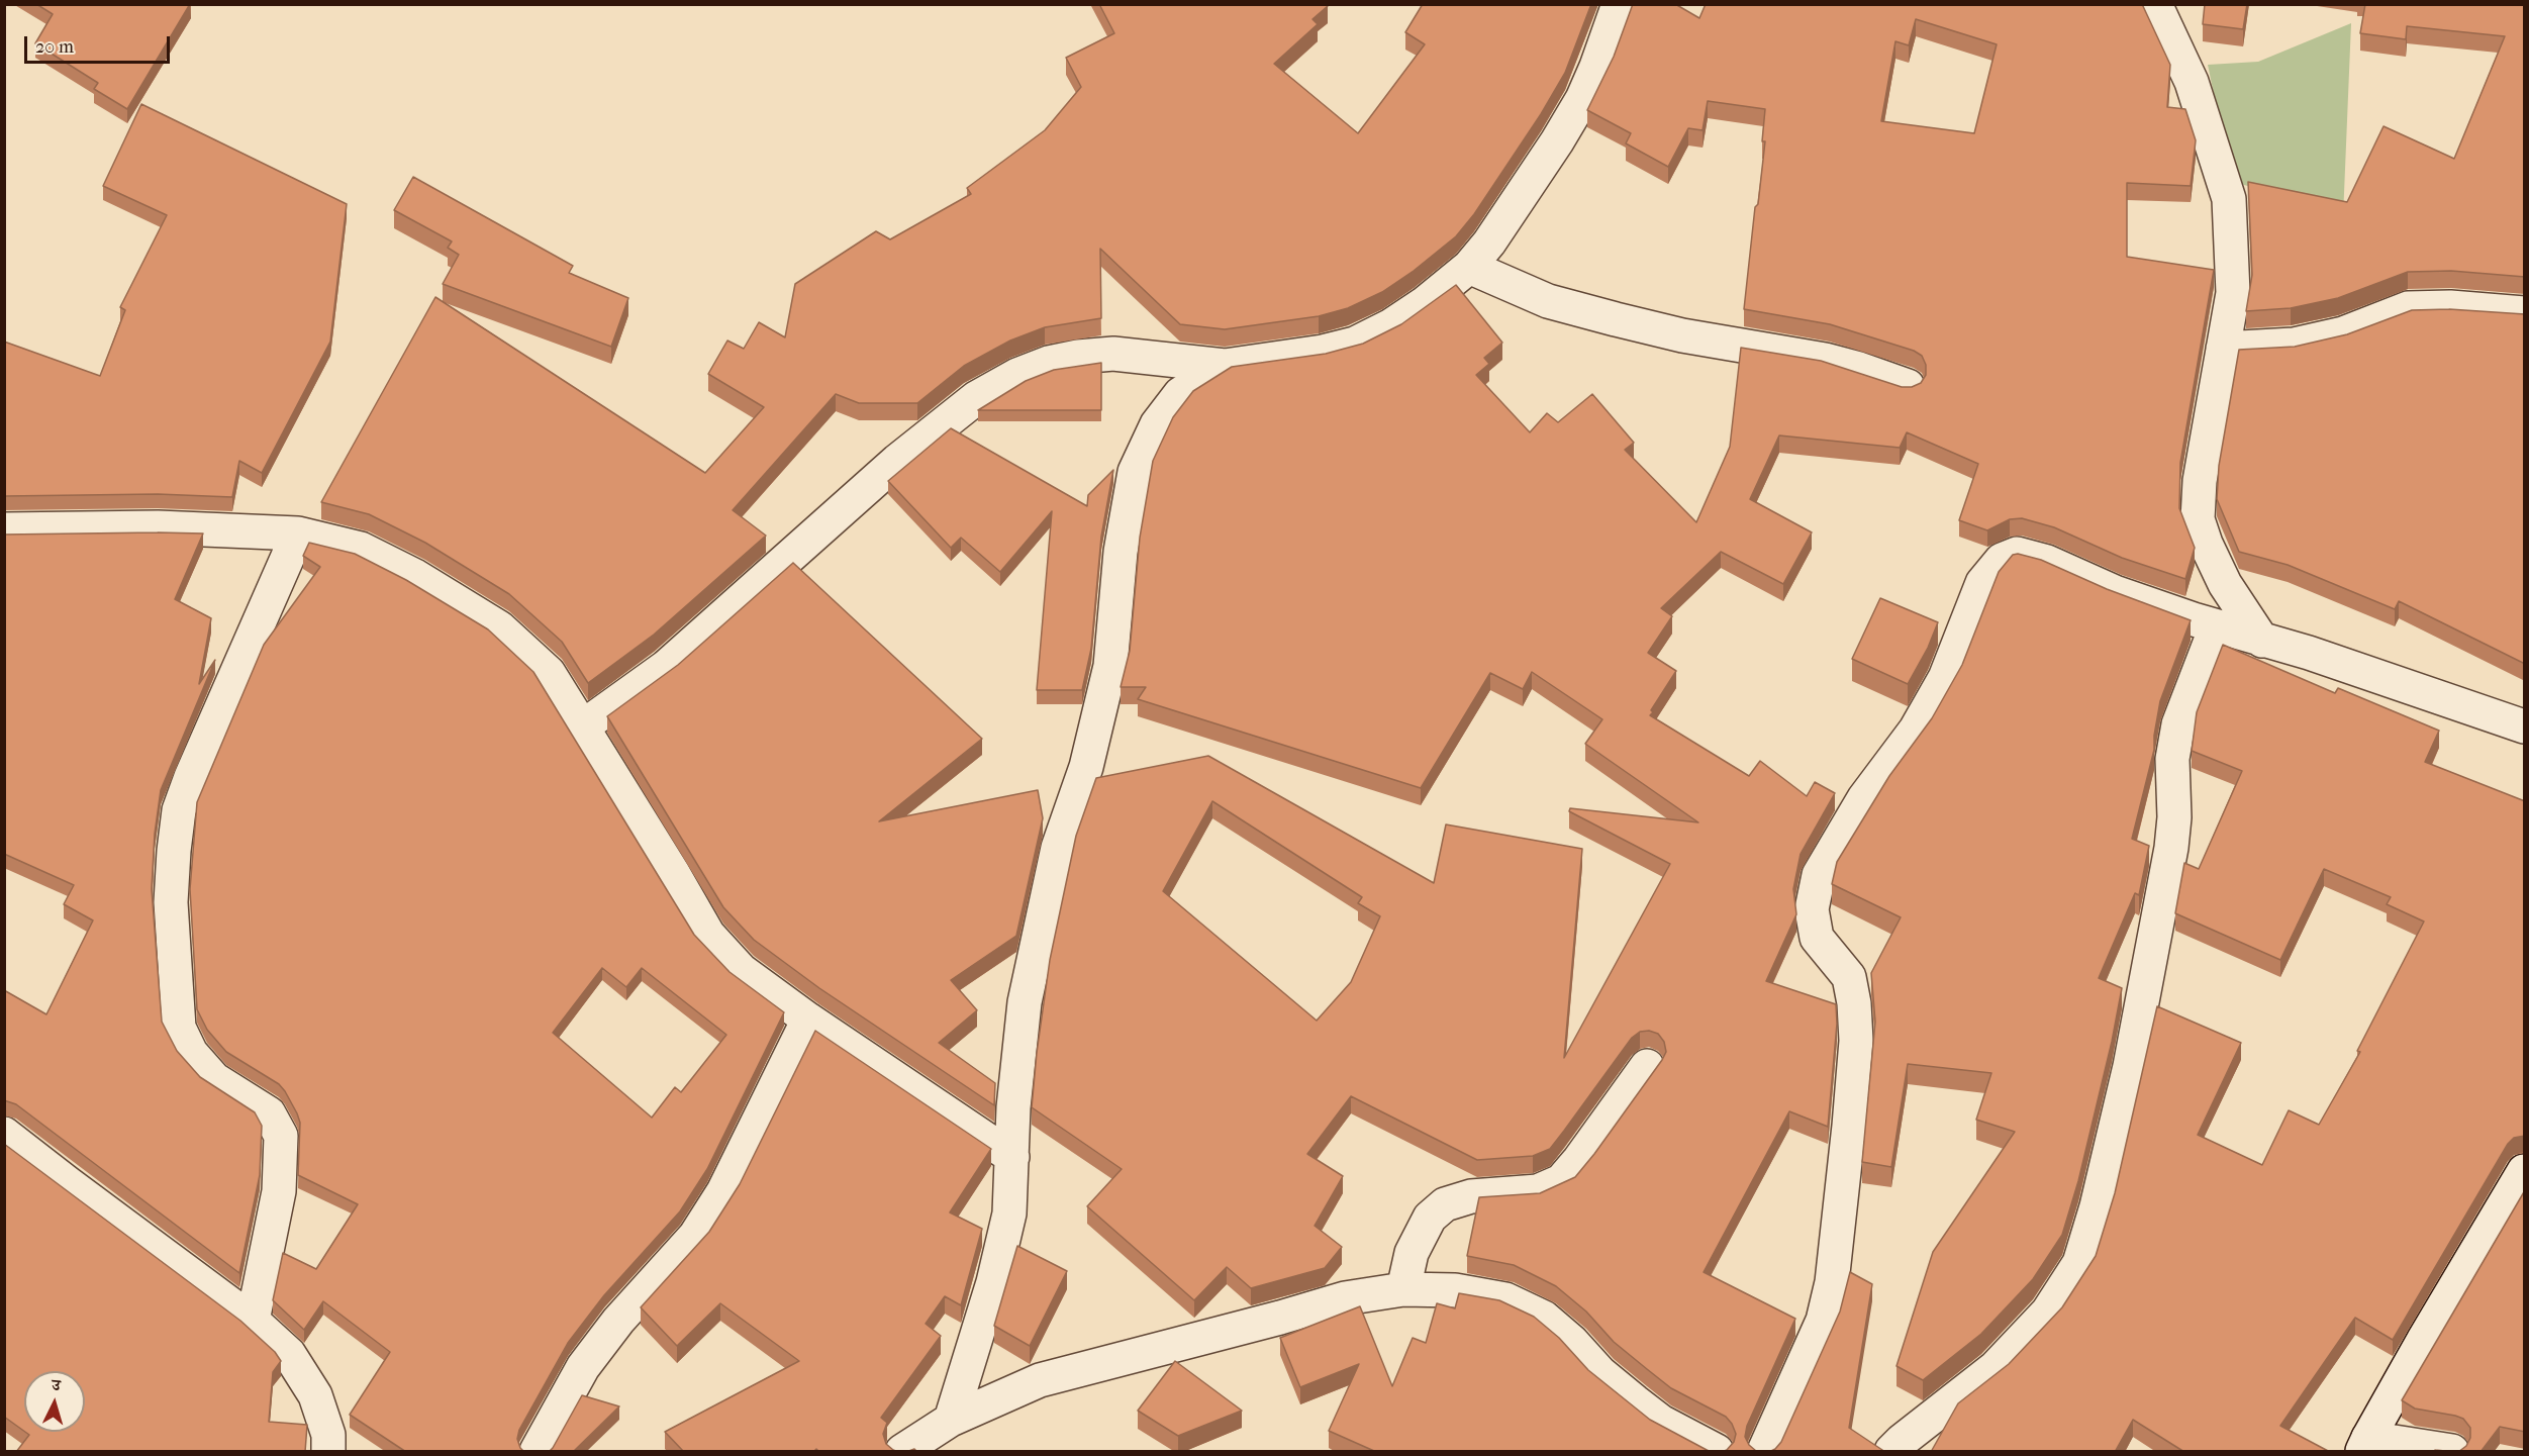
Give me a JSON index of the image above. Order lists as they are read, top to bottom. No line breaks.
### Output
{"scale_bar":"20 m","north":"top"}
